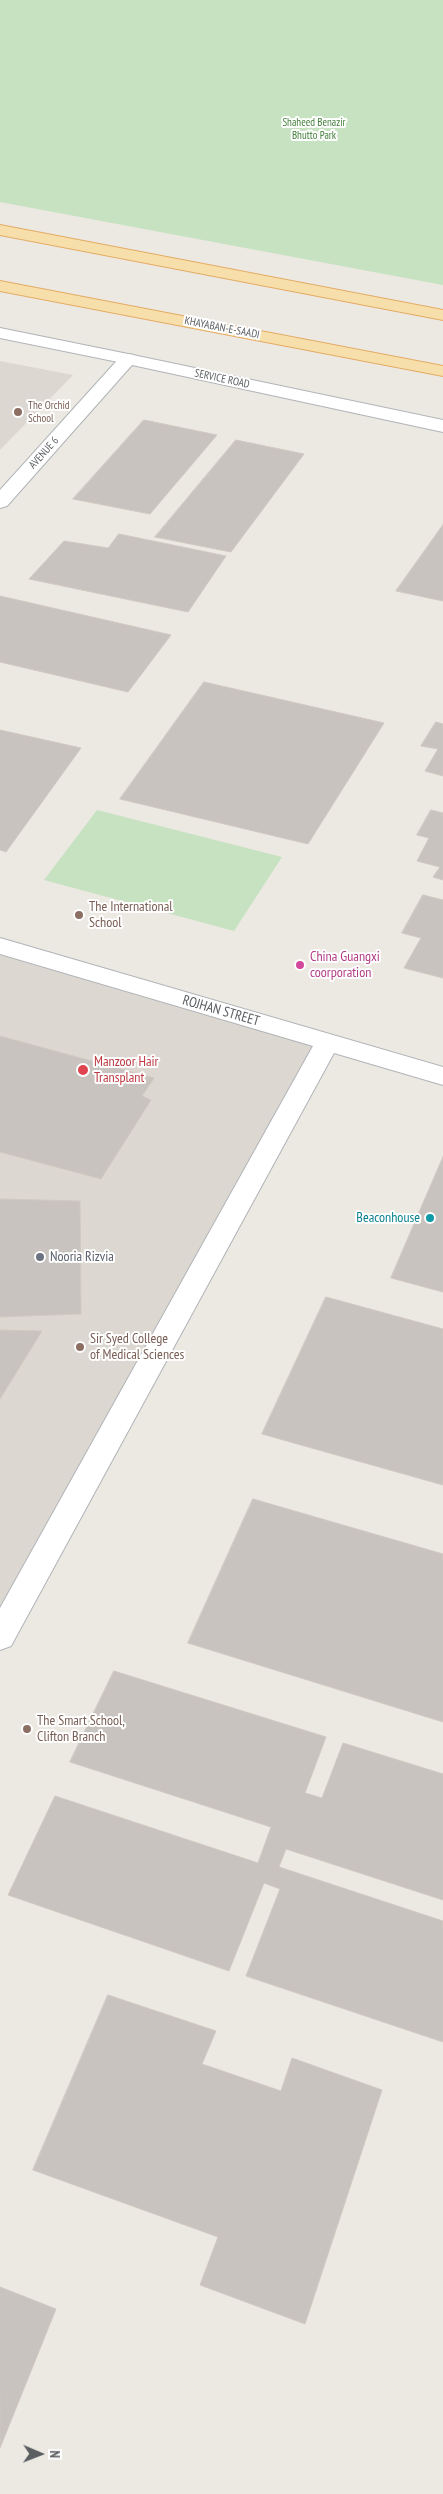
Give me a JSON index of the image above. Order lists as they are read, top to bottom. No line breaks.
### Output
{"streets":{"main road":["KHAYABAN-E-SAADI"],"street":["SERVICE ROAD","AVENUE 6","ROJHAN STREET"]},"crossings":[["SERVICE ROAD","AVENUE 6"]],"parks":["Shaheed Benazir Bhutto Park"],"places":["The Orchid School","The International School","China Guangxi coorporation","Manzoor Hair Transplant","Beaconhouse","Nooria Rizvia","Sir Syed College of Medical Sciences","The Smart School, Clifton Branch"],"north":"right"}
